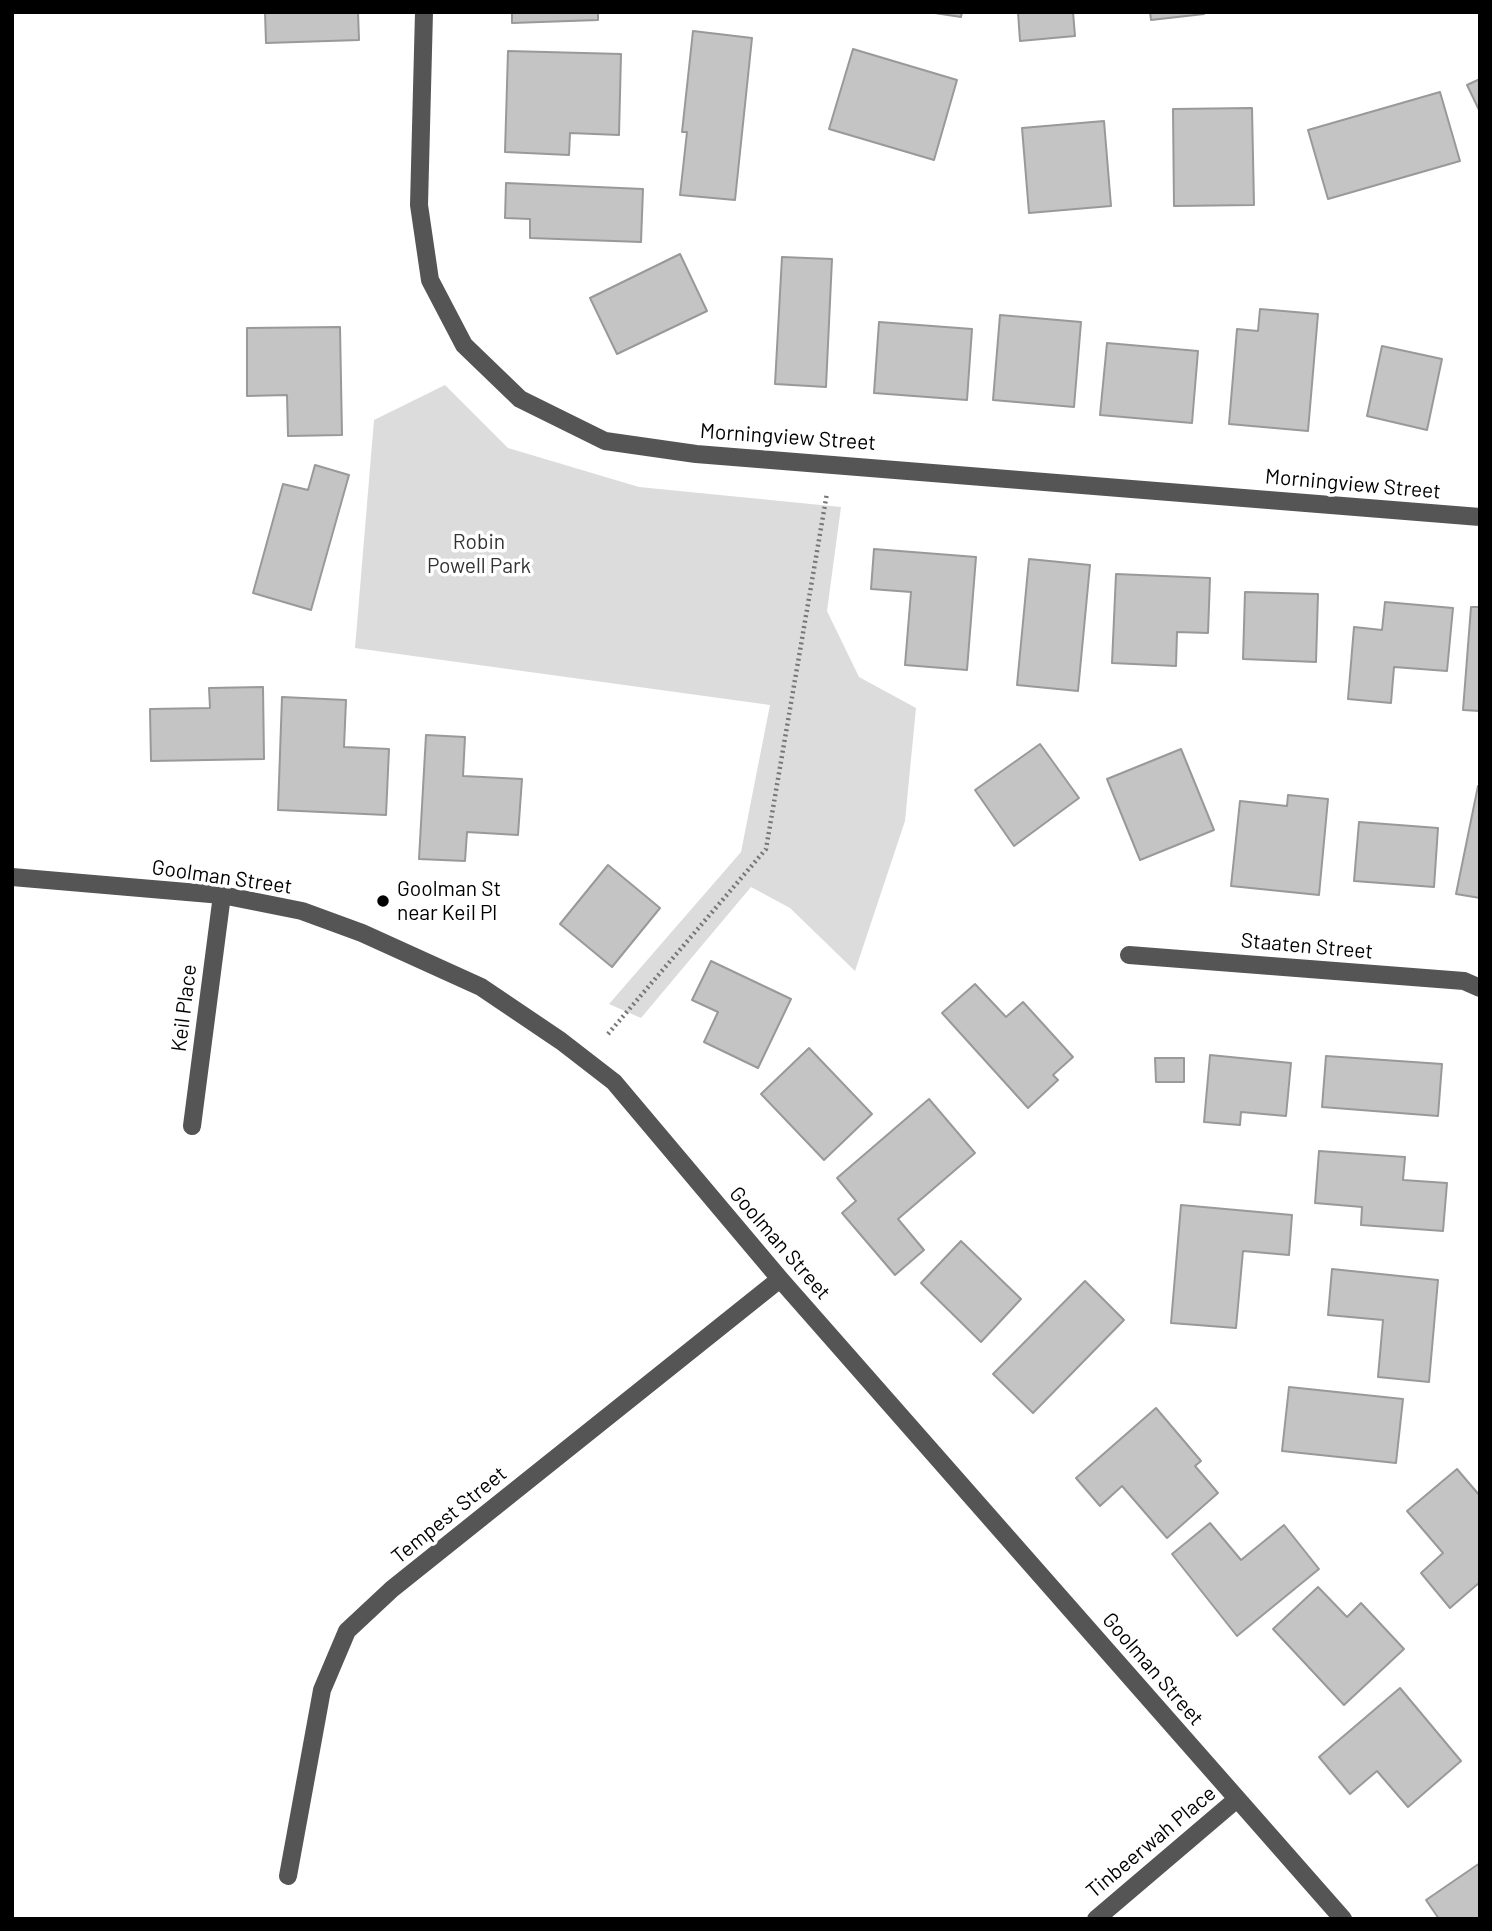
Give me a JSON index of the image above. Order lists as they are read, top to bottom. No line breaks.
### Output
{"streets":{"street":["Morningview Street","Goolman Street","Staaten Street","Keil Place","Tempest Street","Tinbeerwah Place"]},"crossings":[["Goolman Street","Keil Place"],["Goolman Street","Tempest Street"],["Goolman Street","Tinbeerwah Place"]],"parks":["Robin Powell Park"],"places":["Goolman St near Keil Pl"]}
